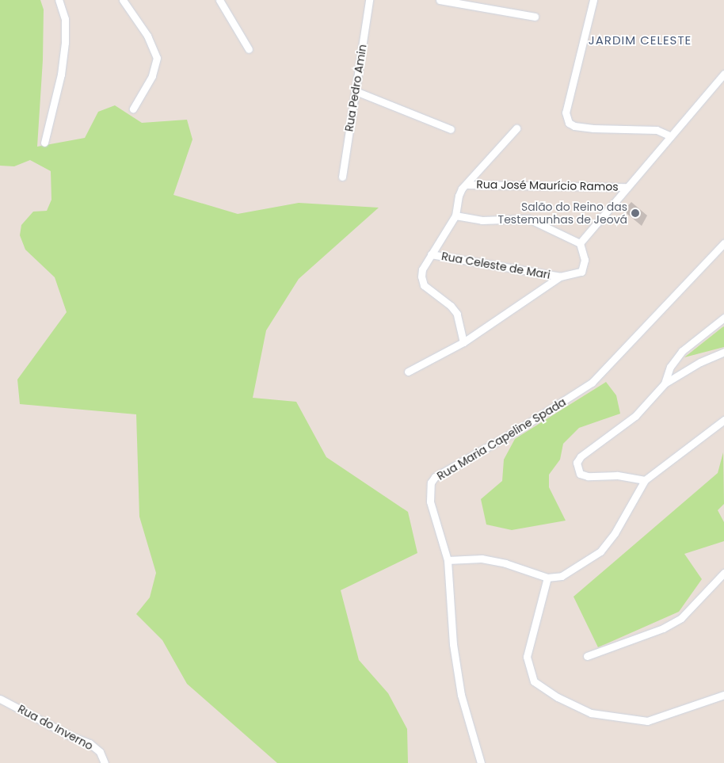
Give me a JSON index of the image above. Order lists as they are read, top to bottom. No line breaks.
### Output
{"streets":{"street":["Rua Pedro Amin","Rua José Maurício Ramos","Rua Celeste de Mari","Rua Maria Capeline Spada","Rua do Inverno"]},"districts":["JARDIM CELESTE"],"places":["Salão do Reino das Testemunhas de Jeová"]}
